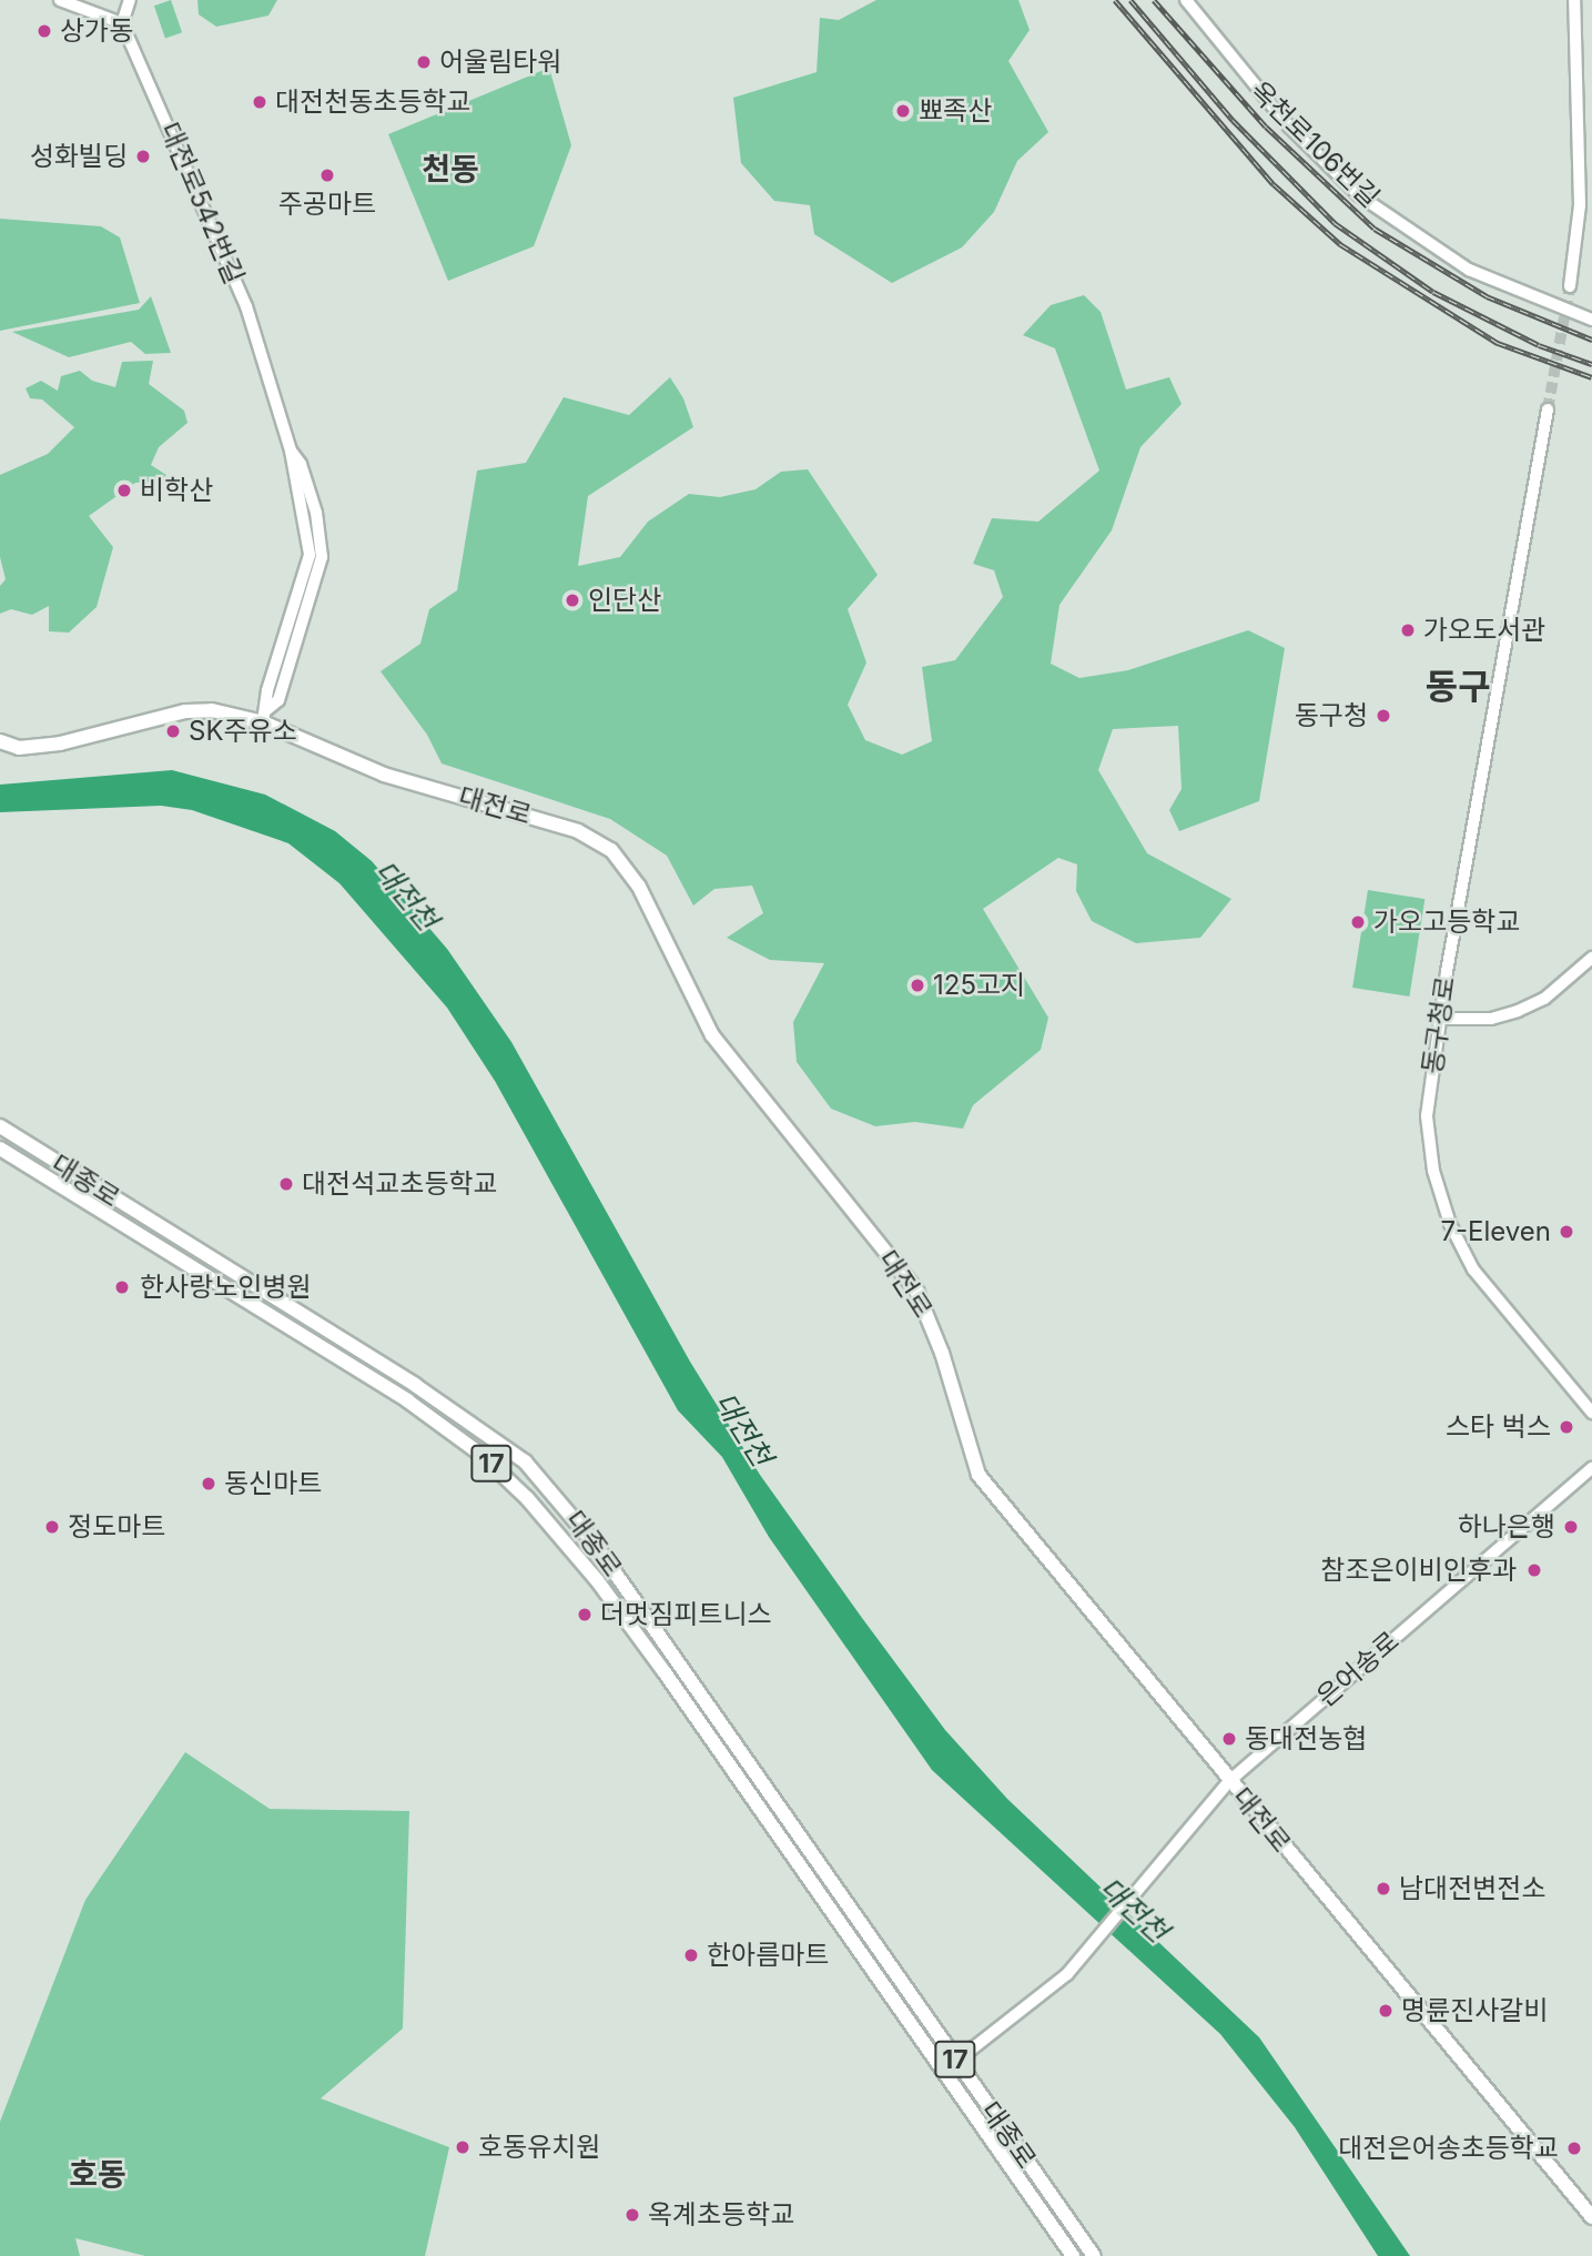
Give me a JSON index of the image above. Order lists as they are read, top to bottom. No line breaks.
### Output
{"streets":{"main road":["옥천로106번길","대전로542번길","대전로","동구청로","대종로","17","은어송로"]},"crossings":[["대전로542번길","대전로"],["대전로","은어송로"],["대종로","은어송로"]],"districts":["천동","동구","호동"],"water":["대전천"],"places":["상가동","어울림타워","대전천동초등학교","뾰족산","성화빌딩","주공마트","비학산","인단산","가오도서관","동구청","SK주유소","가오고등학교","125고지","대전석교초등학교","7-Eleven","한사랑노인병원","스타 벅스","동신마트","정도마트","하나은행","참조은이비인후과","더멋짐피트니스","동대전농협","남대전변전소","한아름마트","명륜진사갈비","호동유치원","대전은어송초등학교","옥계초등학교"]}
